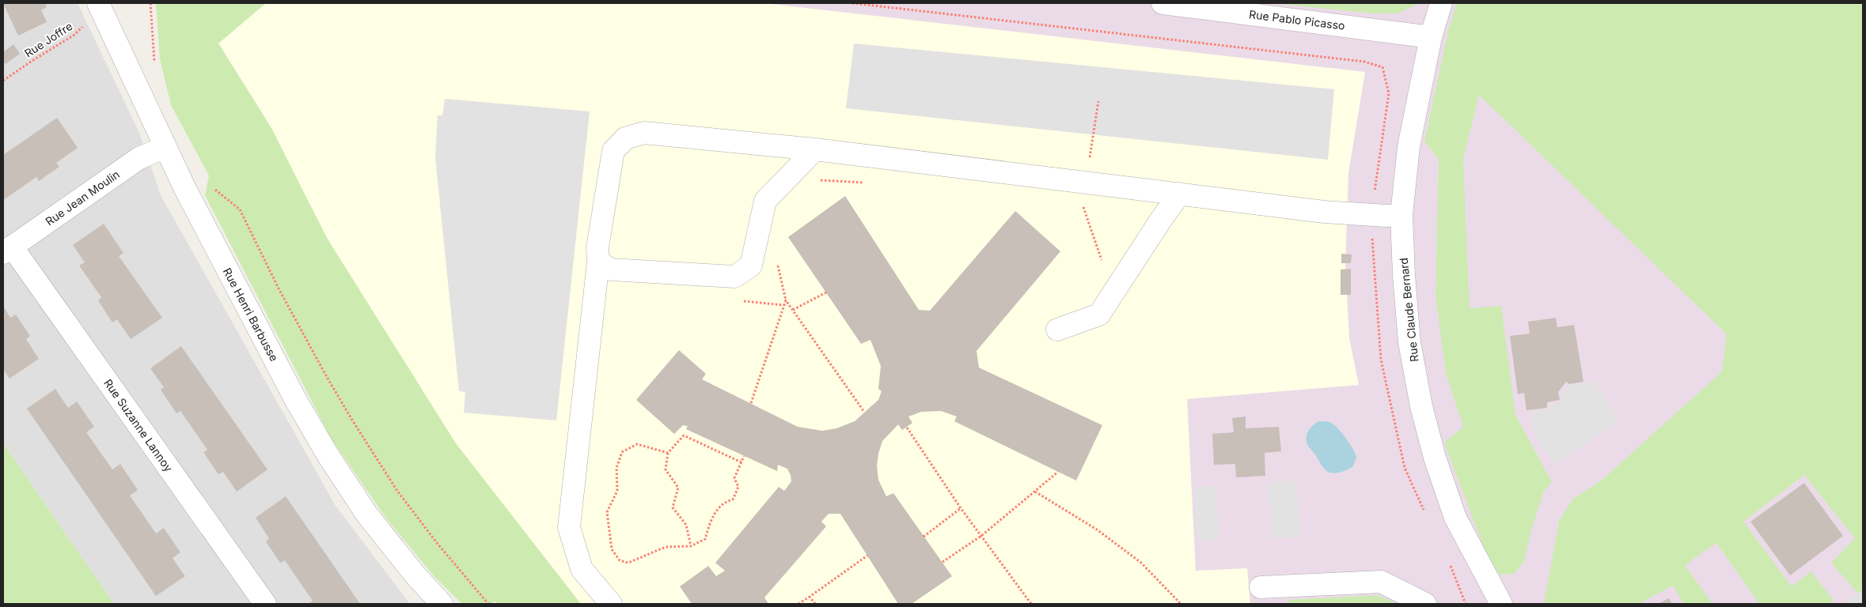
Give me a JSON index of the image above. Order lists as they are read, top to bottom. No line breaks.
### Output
{"streets":{"street":["Rue Pablo Picasso","Rue Jean Moulin","Rue Claude Bernard","Rue Henri Barbusse","Rue Suzanne Lannoy"],"path":["Rue Joffre"]},"crossings":[["Rue Pablo Picasso","Rue Claude Bernard"],["Rue Joffre","Rue Henri Barbusse"],["Rue Jean Moulin","Rue Henri Barbusse"],["Rue Jean Moulin","Rue Suzanne Lannoy"]]}
